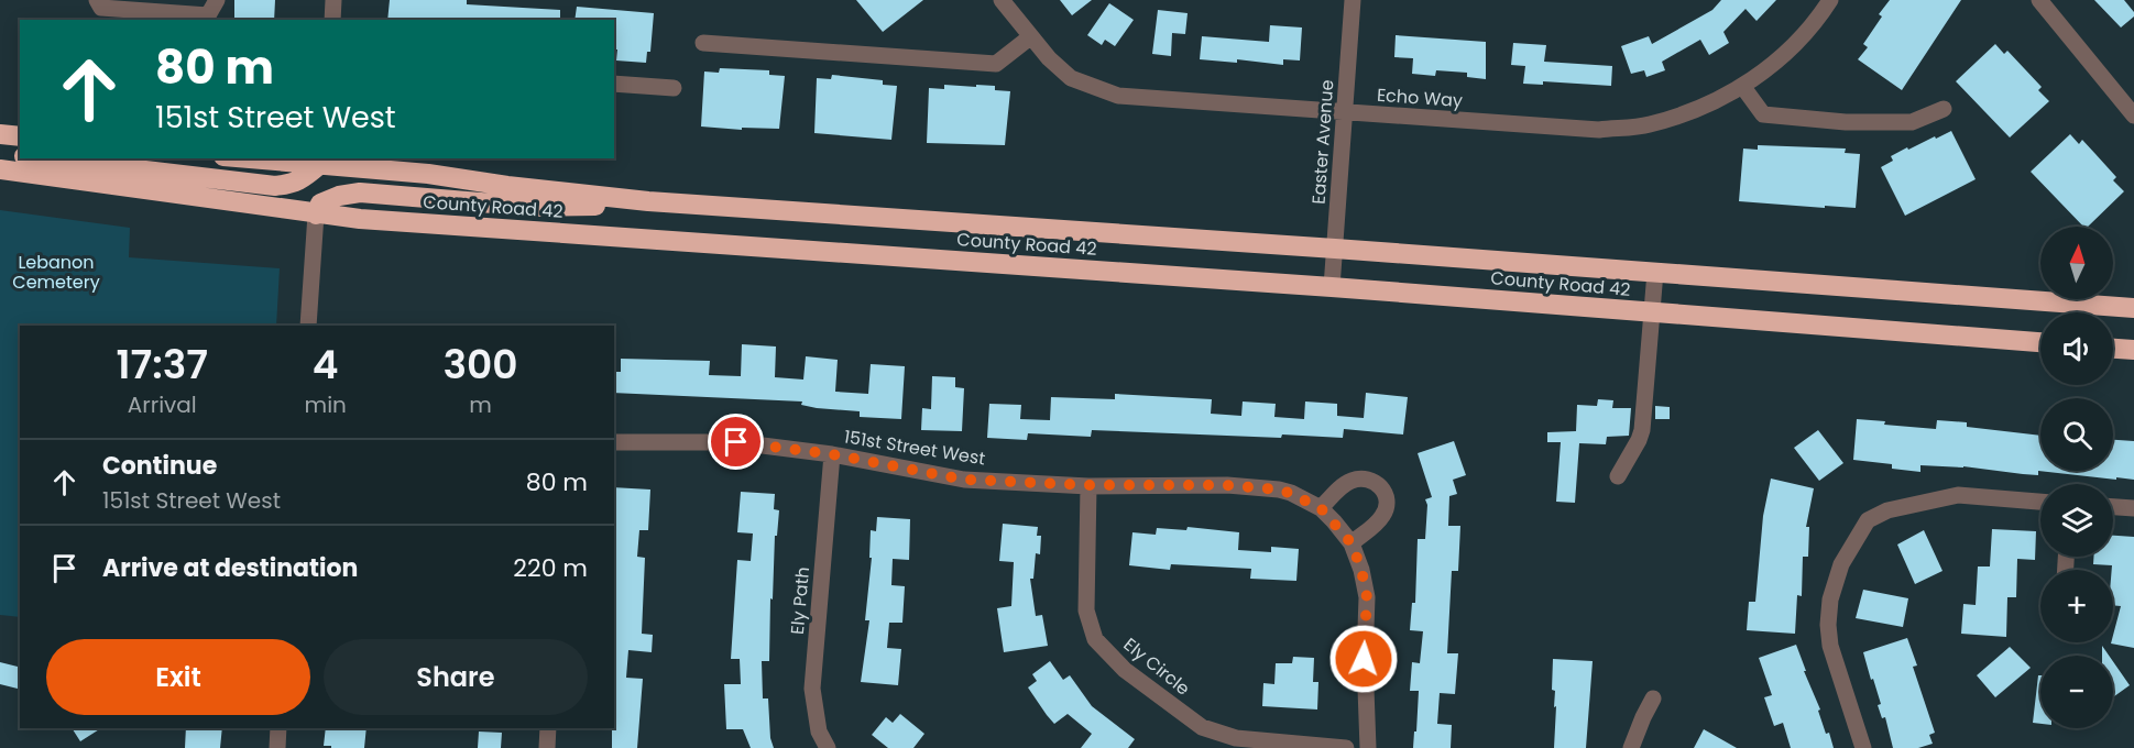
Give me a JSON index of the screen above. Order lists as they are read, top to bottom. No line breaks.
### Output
{"streets":{"highway":["County Road 42"],"street":["Echo Way","Easter Avenue","151st Street West","Ely Path","Ely Circle"]},"crossings":[["Echo Way","Easter Avenue"],["Easter Avenue","County Road 42"],["151st Street West","Ely Path"],["151st Street West","Ely Circle"]],"parks":["Lebanon Cemetery"],"north":"top","page":{"turn":["80 m","151st Street West"],"map_buttons":["+","−"],"eta":["17:37","Arrival","4","min","300","m"],"list":[{"name":"Continue","note":"151st Street West","value":"80 m"},{"name":"Arrive at destination","value":"220 m"}],"buttons":["Exit","Share"]}}
